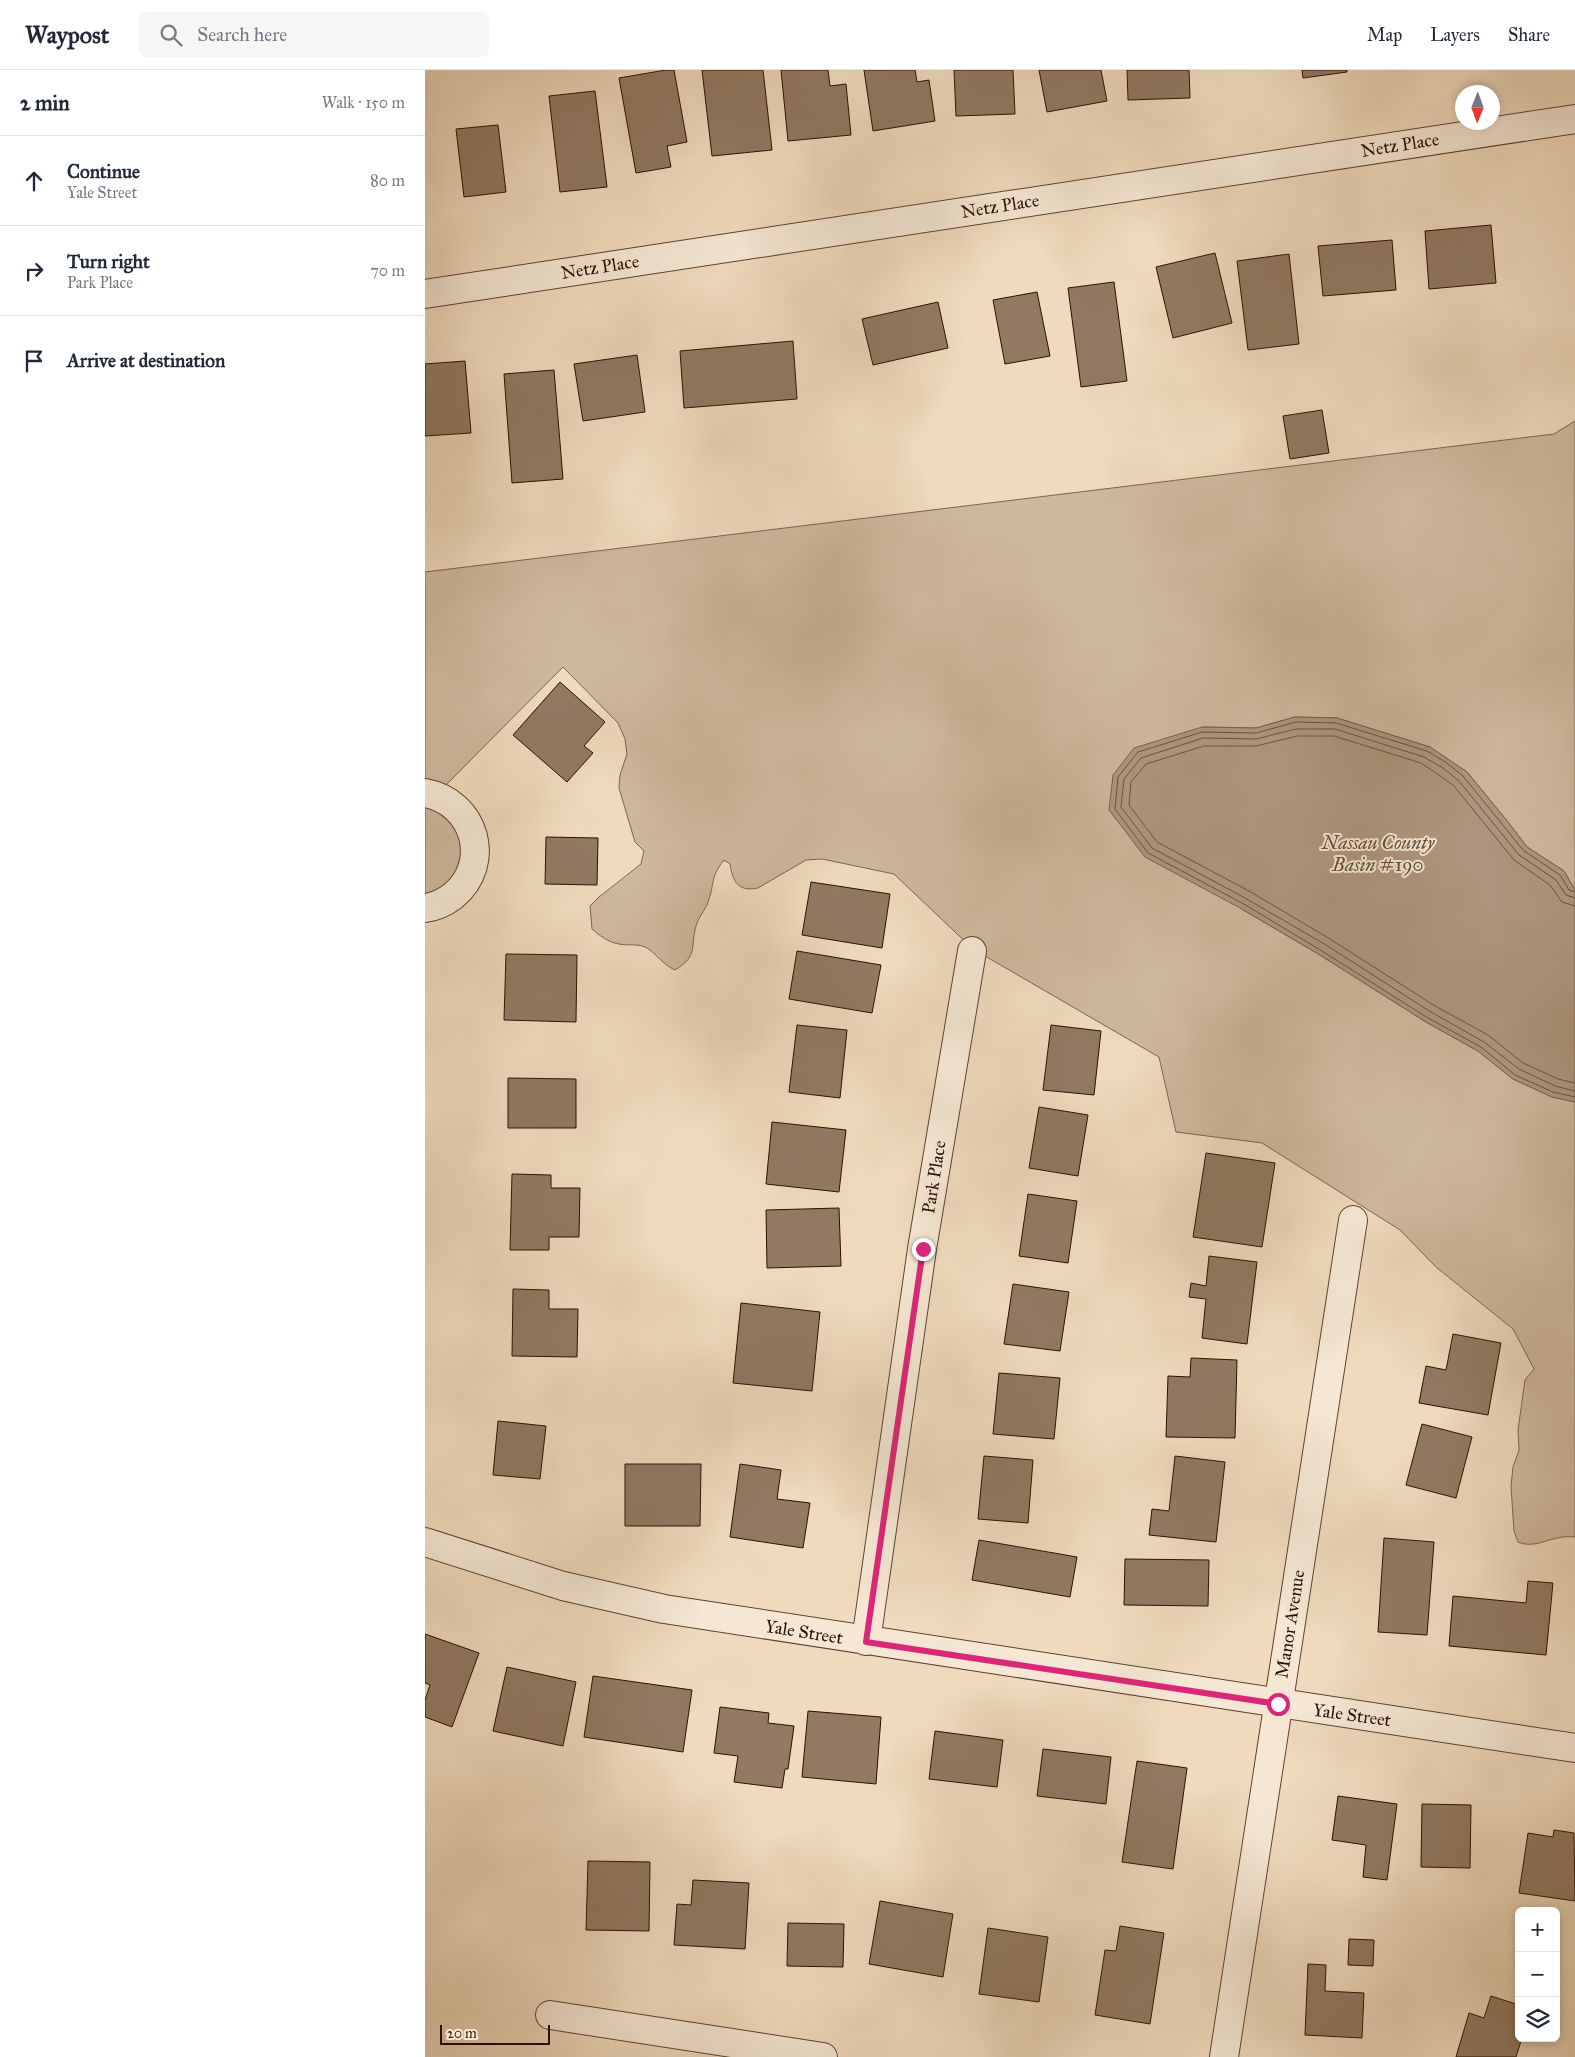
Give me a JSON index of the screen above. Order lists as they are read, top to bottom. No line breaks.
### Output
{"streets":{"street":["Netz Place","Park Place","Manor Avenue","Yale Street"]},"crossings":[["Park Place","Yale Street"],["Manor Avenue","Yale Street"]],"water":["Nassau County Basin #190"],"scale_bar":"20 m","north":"bottom","page":{"header":"Waypost","search":"Search here","nav":["Map","Layers","Share"],"heading":["2 min","Walk · 150 m"],"list":[["Continue","Yale Street","80 m"],["Turn right","Park Place","70 m"],"Arrive at destination"],"map_buttons":["+","−"],"scale":"20 m"}}
